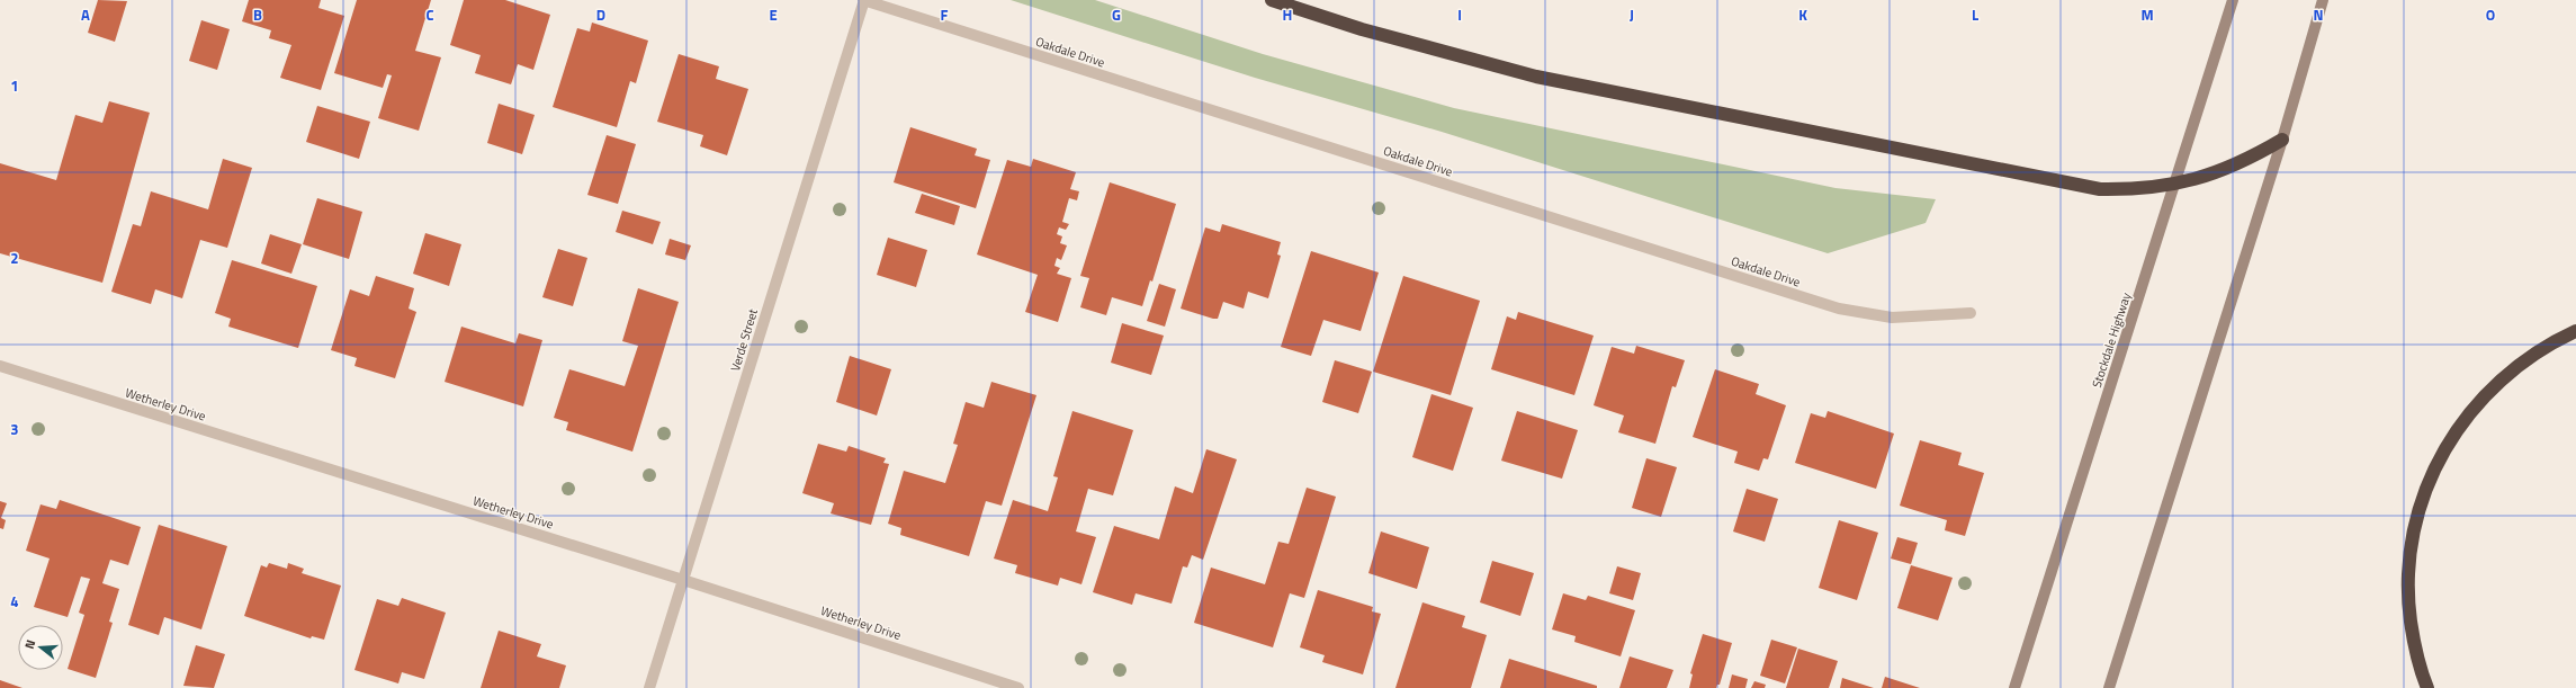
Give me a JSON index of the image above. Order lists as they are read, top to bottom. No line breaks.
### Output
{"streets":{"main road":["Stockdale Highway"],"street":["Oakdale Drive","Verde Street","Wetherley Drive"]},"crossings":[["Oakdale Drive","Verde Street"],["Verde Street","Wetherley Drive"]],"north":"left","grid":{"columns":["A","B","C","D","E","F","G","H","I","J","K","L","M","N","O"],"rows":["1","2","3","4"]}}
